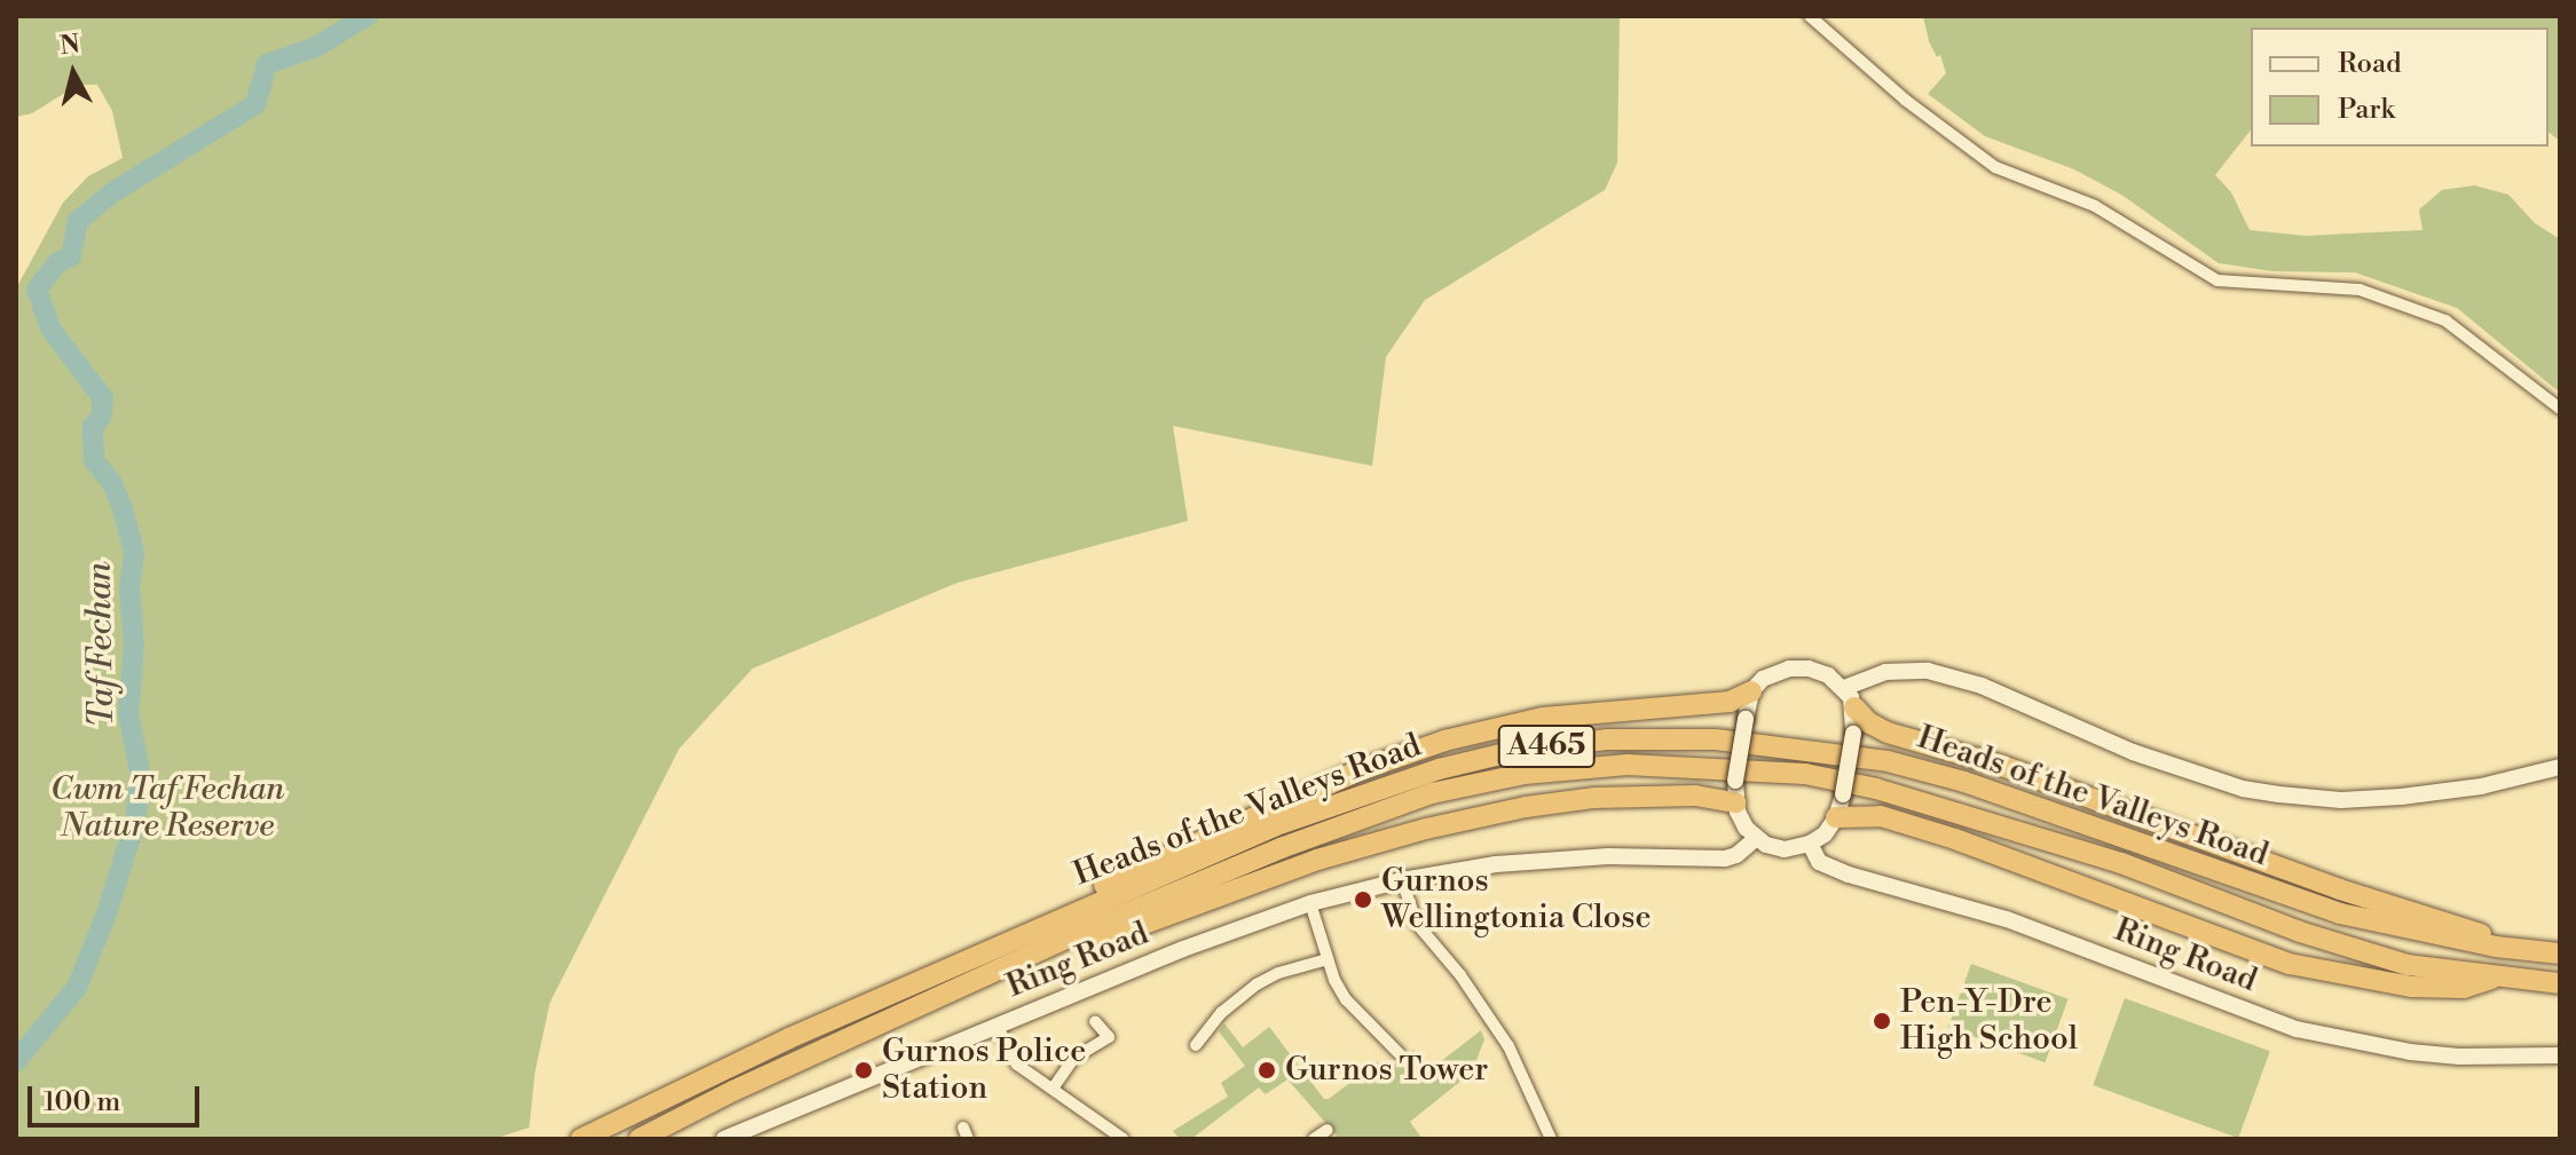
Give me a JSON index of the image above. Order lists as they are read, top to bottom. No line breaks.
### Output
{"streets":{"highway":["A465","Heads of the Valleys Road"],"street":["Ring Road"]},"water":["Taf Fechan"],"parks":["Cwm Taf Fechan Nature Reserve"],"places":["Gurnos Wellingtonia Close","Pen-Y-Dre High School","Gurnos Police Station","Gurnos Tower"],"legend":["Road","Park"],"scale_bar":"100 m","north":"top"}
